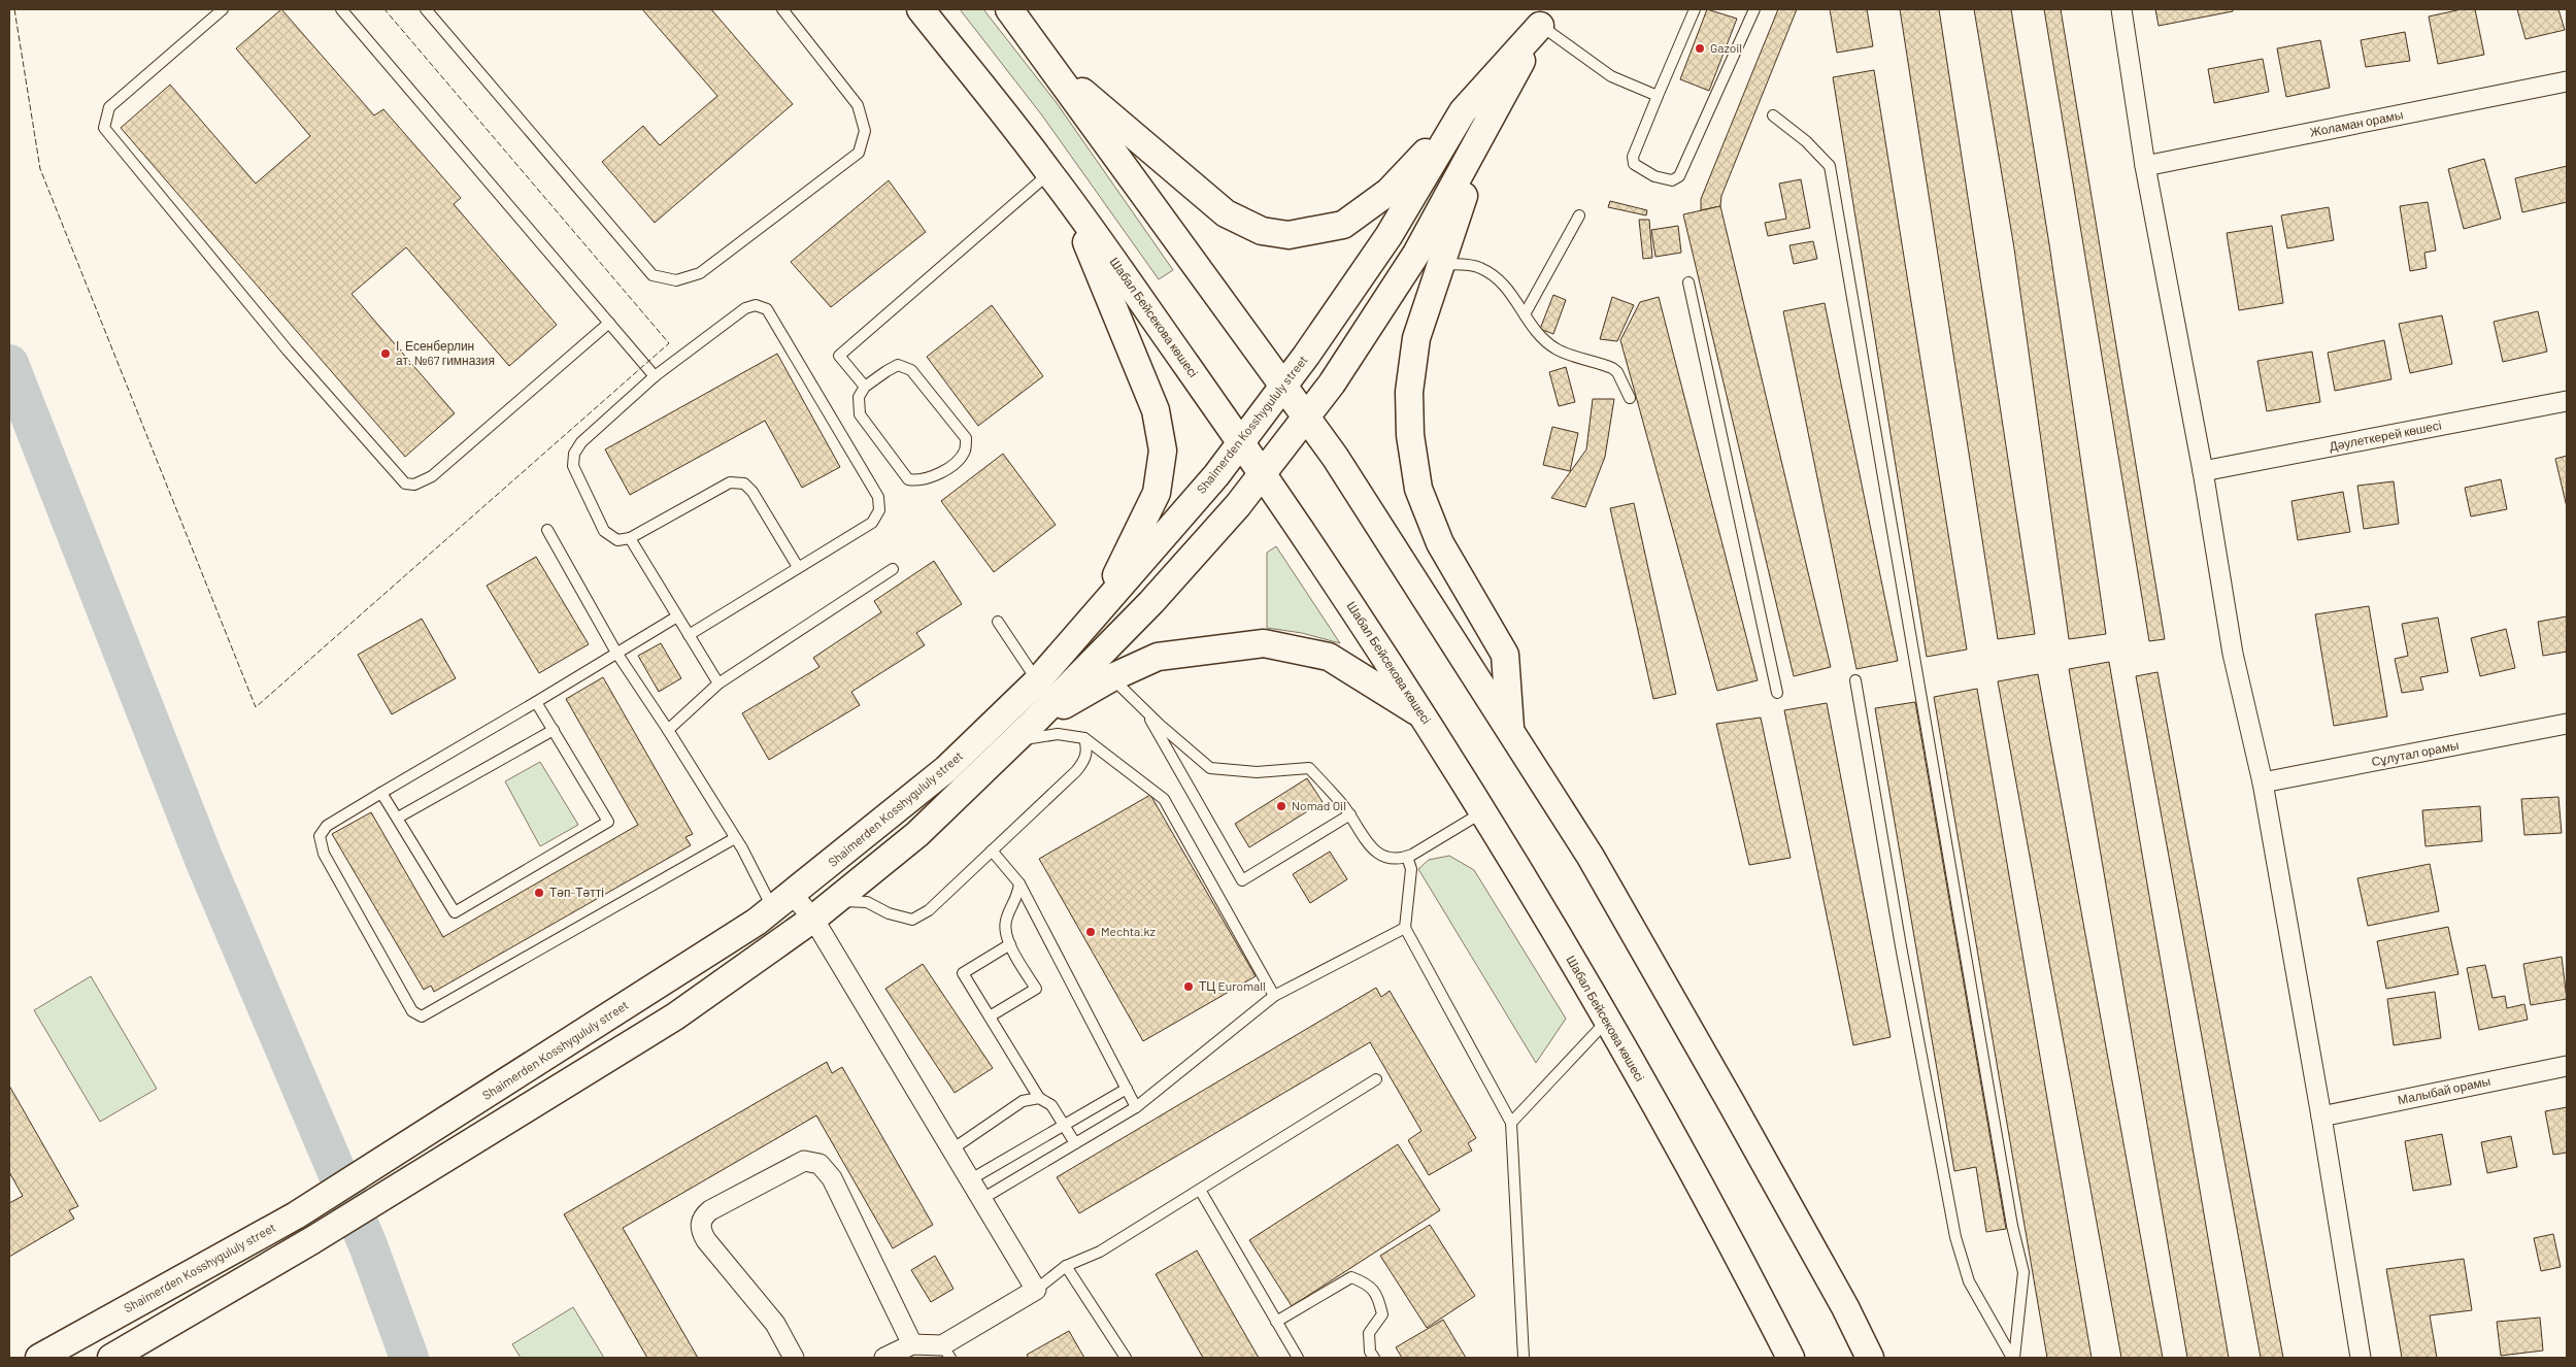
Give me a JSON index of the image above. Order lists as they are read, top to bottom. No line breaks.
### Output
{"streets":{"main road":["Шабал Бейсекова көшесі","Shaimerden Kosshygululy street"],"street":["Жоламан орамы","Дәулеткерей көшесі","Сұлутал орамы","Малыбай орамы"]},"crossings":[["Шабал Бейсекова көшесі","Shaimerden Kosshygululy street"]],"places":["Gazoil","І. Есенберлин ат. №67 гимназия","Nomad Oil","Тәп-Тәтті","Mechta.kz","ТЦ Euromall"]}
